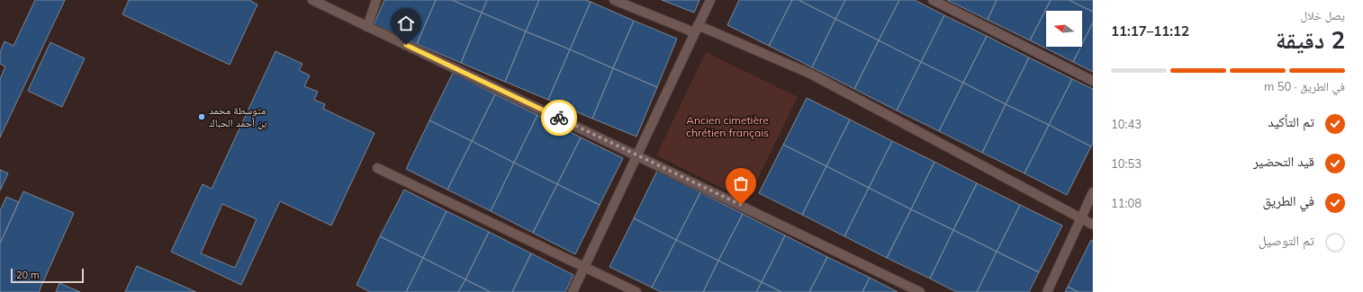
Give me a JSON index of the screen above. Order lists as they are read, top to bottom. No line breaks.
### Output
{"parks":["Ancien cimetière chrétien français"],"places":["متوسطة محمد بن أحمد الحباك"],"scale_bar":"20 m","north":"left","page":{"heading":["2 دقيقة","يصل خلال","11:12–11:17"],"bar":"في الطريق · 50 m","list":[["تم التأكيد","10:43"],["قيد التحضير","10:53"],["في الطريق","11:08"],"تم التوصيل"],"scale":"20 m"}}
